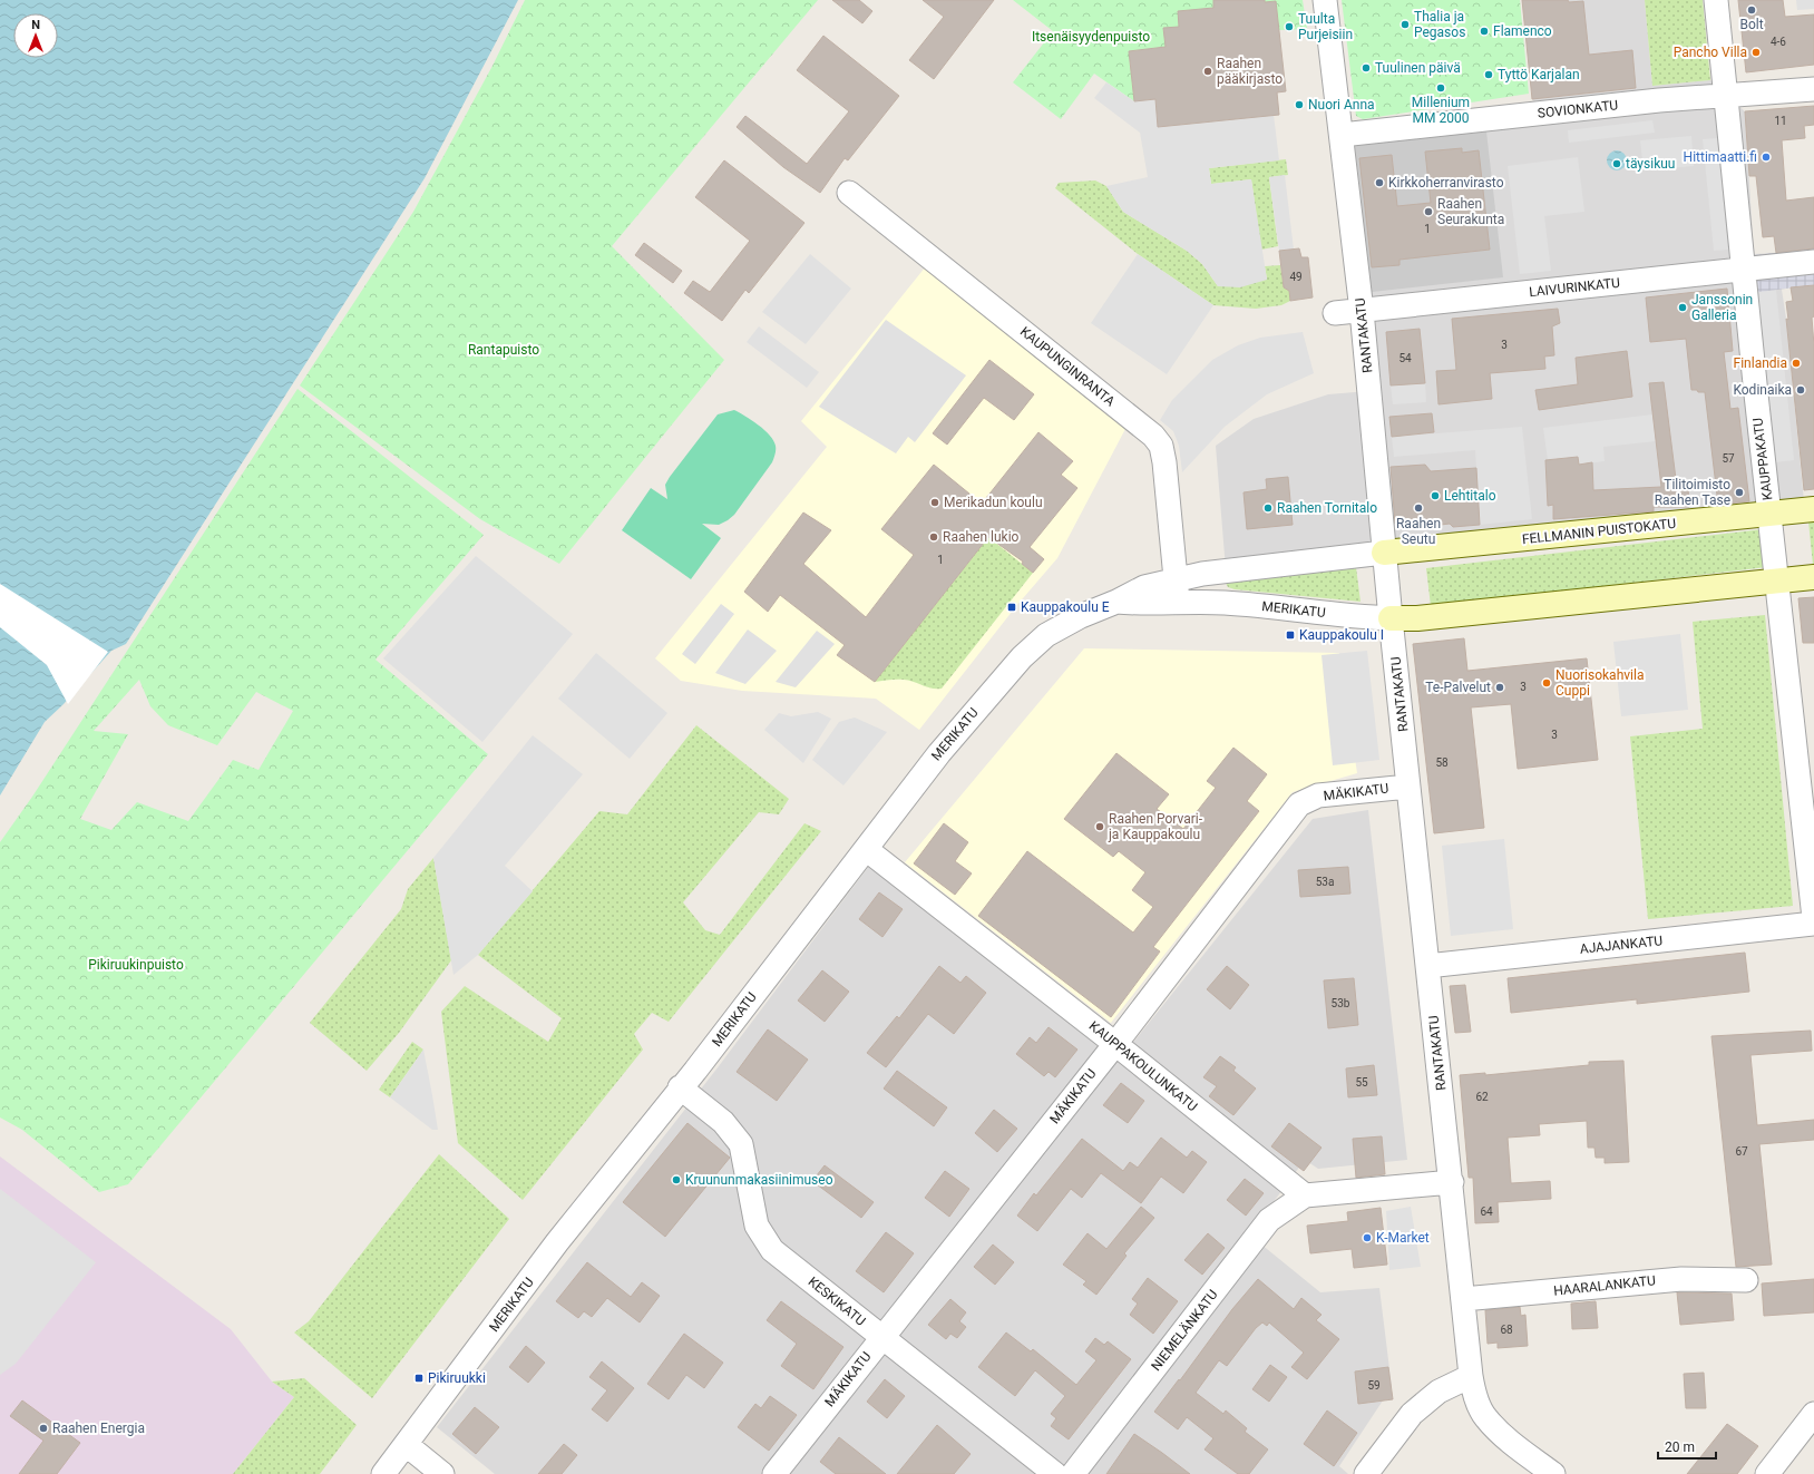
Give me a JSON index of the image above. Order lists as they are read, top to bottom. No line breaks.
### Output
{"streets":{"street":["SOVIONKATU","LAIVURINKATU","RANTAKATU","KAUPUNGINRANTA","KAUPPAKATU","FELLMANIN PUISTOKATU","MERIKATU","MÄKIKATU","AJAJANKATU","KAUPPAKOULUNKATU","HAARALANKATU","KESKIKATU","NIEMELÄNKATU"]},"crossings":[["SOVIONKATU","RANTAKATU"],["SOVIONKATU","KAUPPAKATU"],["LAIVURINKATU","RANTAKATU"],["LAIVURINKATU","KAUPPAKATU"],["RANTAKATU","FELLMANIN PUISTOKATU"],["RANTAKATU","MERIKATU"],["RANTAKATU","MÄKIKATU"],["RANTAKATU","AJAJANKATU"],["RANTAKATU","HAARALANKATU"],["KAUPUNGINRANTA","MERIKATU"],["KAUPPAKATU","FELLMANIN PUISTOKATU"],["FELLMANIN PUISTOKATU","MERIKATU"],["MERIKATU","KAUPPAKOULUNKATU"],["MERIKATU","KESKIKATU"],["MÄKIKATU","KAUPPAKOULUNKATU"],["MÄKIKATU","KESKIKATU"],["KAUPPAKOULUNKATU","NIEMELÄNKATU"]],"parks":["Itsenäisyydenpuisto","Rantapuisto","Pikiruukinpuisto"],"places":{"other":["Bolt","Thalia ja Pegasos","Tuulta Purjeisiin","Flamenco","Pancho Villa","Tuulinen päivä","Raahen pääkirjasto","Tyttö Karjalan","Millenium MM 2000","Nuori Anna","Hittimaatti.fi","täysikuu","Kirkkoherranvirasto","Raahen Seurakunta","Janssonin Galleria","Finlandia","Kodinaika","Tilitoimisto Raahen Tase","Lehtitalo","Merikadun koulu","Raahen Tornitalo","Raahen Seutu","Raahen lukio","Nuorisokahvila Cuppi","Te-Palvelut","Raahen Porvari- ja Kauppakoulu","Kruununmakasiinimuseo","K-Market","Raahen Energia"],"transit":["Kauppakoulu E","Kauppakoulu I","Pikiruukki"]},"house_numbers":["4-6","11","1","49","3","54","57","1","3","3","58","53a","53b","55","62","67","64","68","59"],"scale_bar":"20 m","north":"top"}
